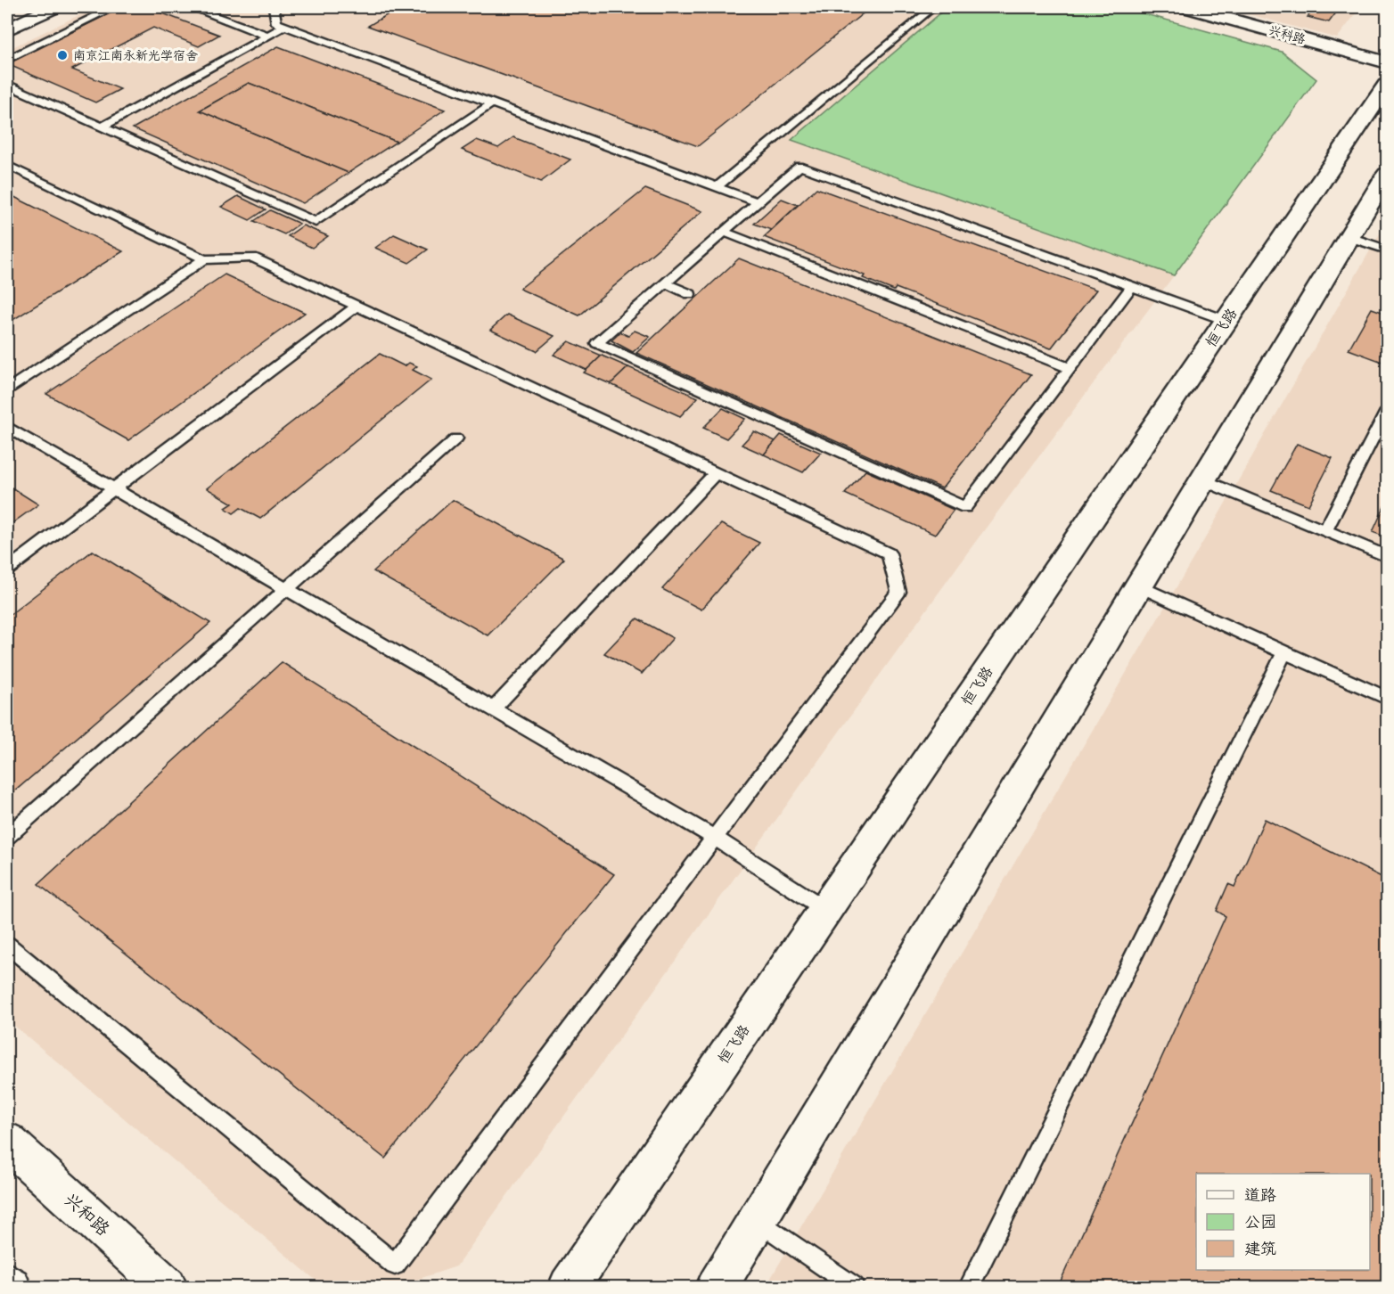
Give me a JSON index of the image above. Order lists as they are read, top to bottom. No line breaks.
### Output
{"streets":{"main road":["兴科路","恒飞路","兴和路"]},"places":["南京江南永新光学宿舍"],"legend":["道路","公园","建筑"]}
